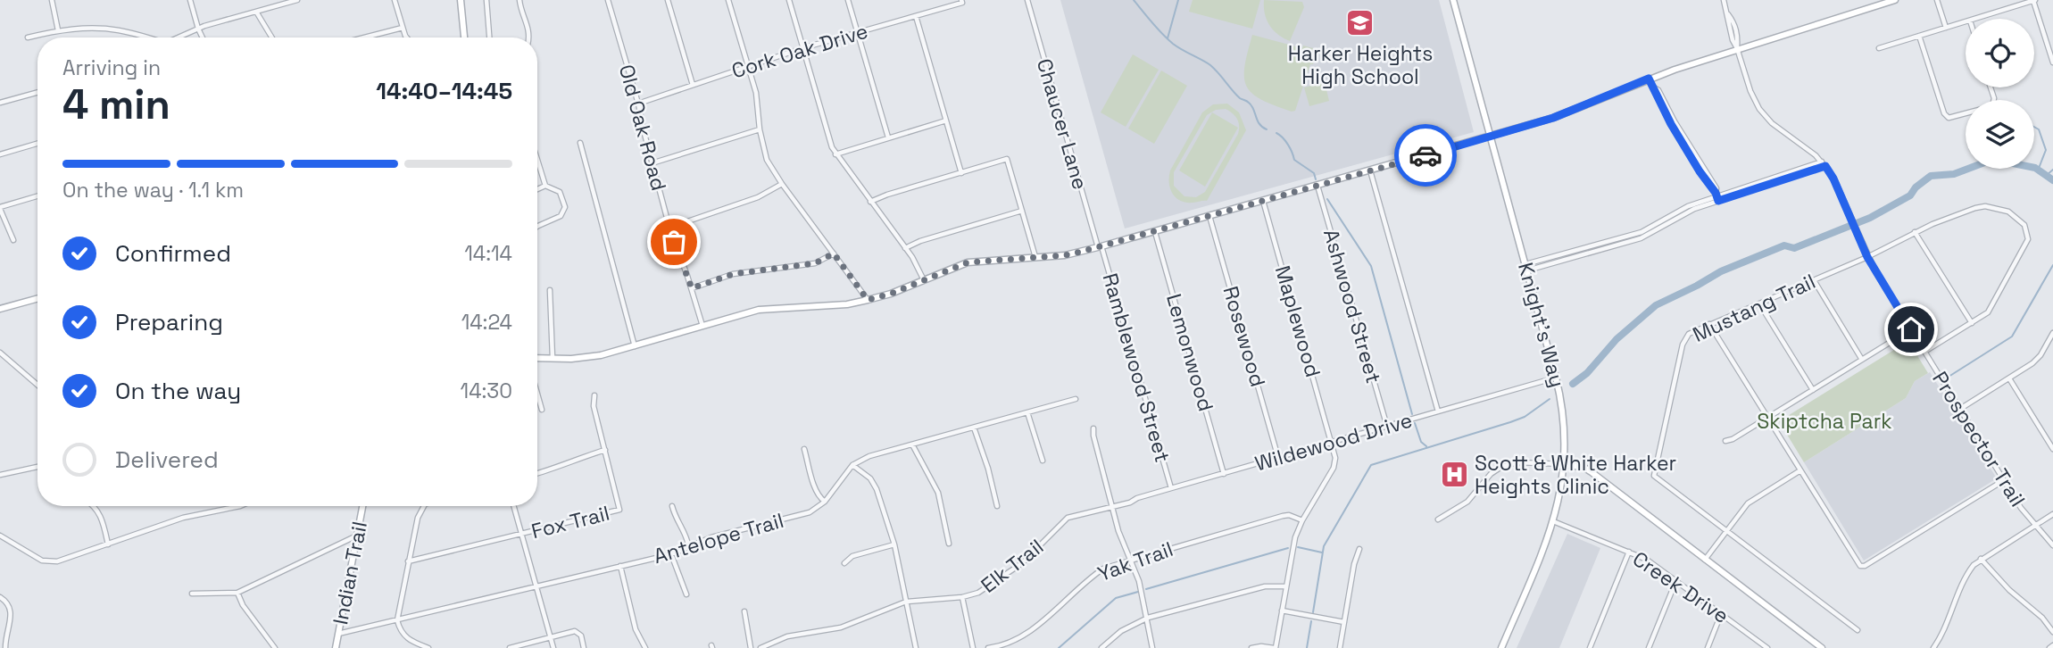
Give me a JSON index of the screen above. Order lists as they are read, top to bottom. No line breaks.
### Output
{"streets":{"street":["Cork Oak Drive","Chaucer Lane","Old Oak Road","Ashwood Street","Mustang Trail","Maplewood","Knight's Way","Rosewood","Lemonwood","Ramblewood Street","Prospector Trail","Wildewood Drive","Fox Trail","Antelope Trail","Yak Trail","Elk Trail","Indian Trail","Creek Drive"]},"crossings":[["Cork Oak Drive","Old Oak Road"],["Chaucer Lane","Ramblewood Street"],["Ashwood Street","Wildewood Drive"],["Mustang Trail","Prospector Trail"],["Maplewood","Wildewood Drive"],["Maplewood","Yak Trail"],["Knight's Way","Wildewood Drive"],["Knight's Way","Creek Drive"],["Rosewood","Wildewood Drive"],["Lemonwood","Wildewood Drive"],["Ramblewood Street","Wildewood Drive"],["Wildewood Drive","Elk Trail"],["Antelope Trail","Indian Trail"]],"parks":["Skiptcha Park"],"places":{"school or university":["Harker Heights High School"],"hospital":["Scott & White Harker Heights Clinic"]},"page":{"heading":["4 min","Arriving in","14:40–14:45"],"bar":"On the way · 1.1 km","list":[["Confirmed","14:14"],["Preparing","14:24"],["On the way","14:30"],"Delivered"]}}
